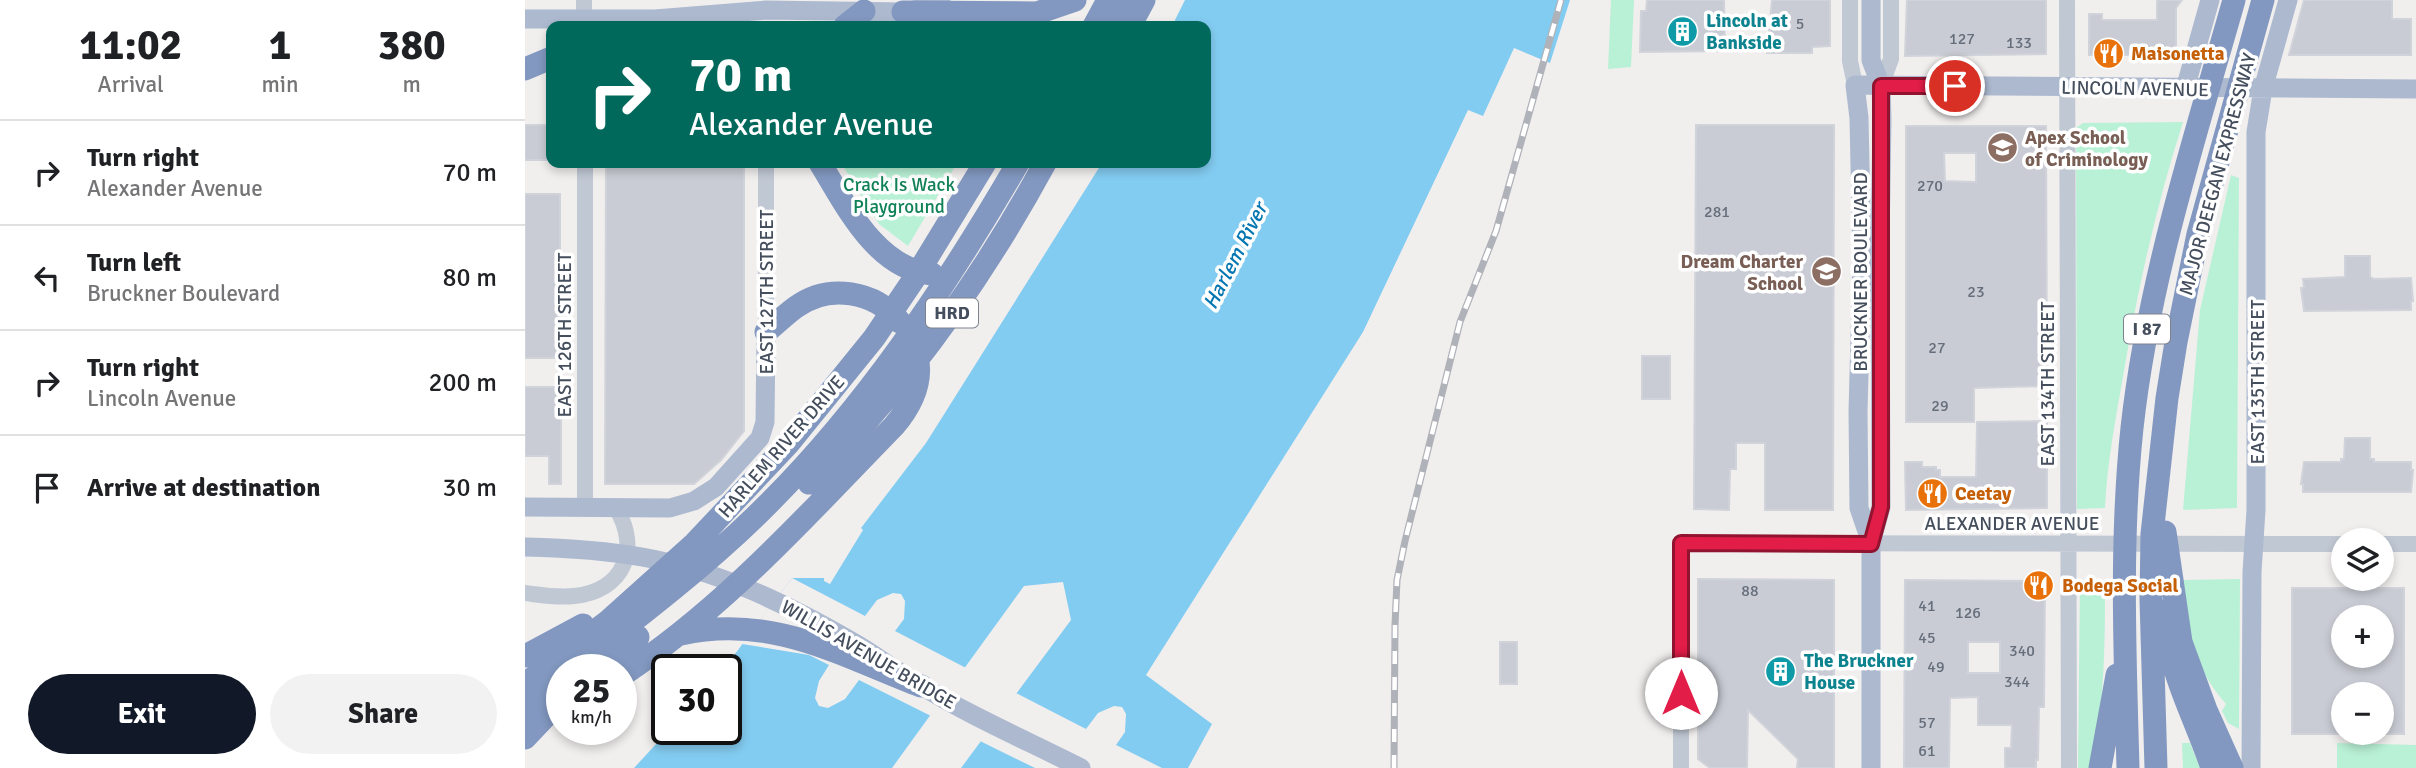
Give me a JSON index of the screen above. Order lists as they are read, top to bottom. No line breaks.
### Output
{"streets":{"highway":["MAJOR DEEGAN EXPRESSWAY","HRD","I 87","HARLEM RIVER DRIVE"],"main road":["LINCOLN AVENUE","BRUCKNER BOULEVARD","EAST 127TH STREET","EAST 135TH STREET","WILLIS AVENUE BRIDGE"],"street":["EAST 126TH STREET","EAST 134TH STREET","ALEXANDER AVENUE"]},"crossings":[["LINCOLN AVENUE","BRUCKNER BOULEVARD"],["LINCOLN AVENUE","EAST 135TH STREET"],["LINCOLN AVENUE","EAST 134TH STREET"],["BRUCKNER BOULEVARD","ALEXANDER AVENUE"],["EAST 135TH STREET","ALEXANDER AVENUE"],["EAST 134TH STREET","ALEXANDER AVENUE"]],"water":["Harlem River"],"parks":["Crack Is Wack Playground"],"places":{"building":["Lincoln at Bankside","The Bruckner House"],"restaurant":["Maisonetta","Ceetay","Bodega Social"],"school or university":["Apex School of Criminology","Dream Charter School"]},"house_numbers":["5","127","133","270","281","23","27","29","88","41","126","45","340","49","344","57","61"],"page":{"eta":["11:02","Arrival","1","min","380","m"],"turn":["70 m","Alexander Avenue"],"list":[{"name":"Turn right","note":"Alexander Avenue","value":"70 m"},{"name":"Turn left","note":"Bruckner Boulevard","value":"80 m"},{"name":"Turn right","note":"Lincoln Avenue","value":"200 m"},{"name":"Arrive at destination","value":"30 m"}],"map_buttons":["+","−"],"speed":"25 km/h","limit":"30","buttons":["Exit","Share"]}}
